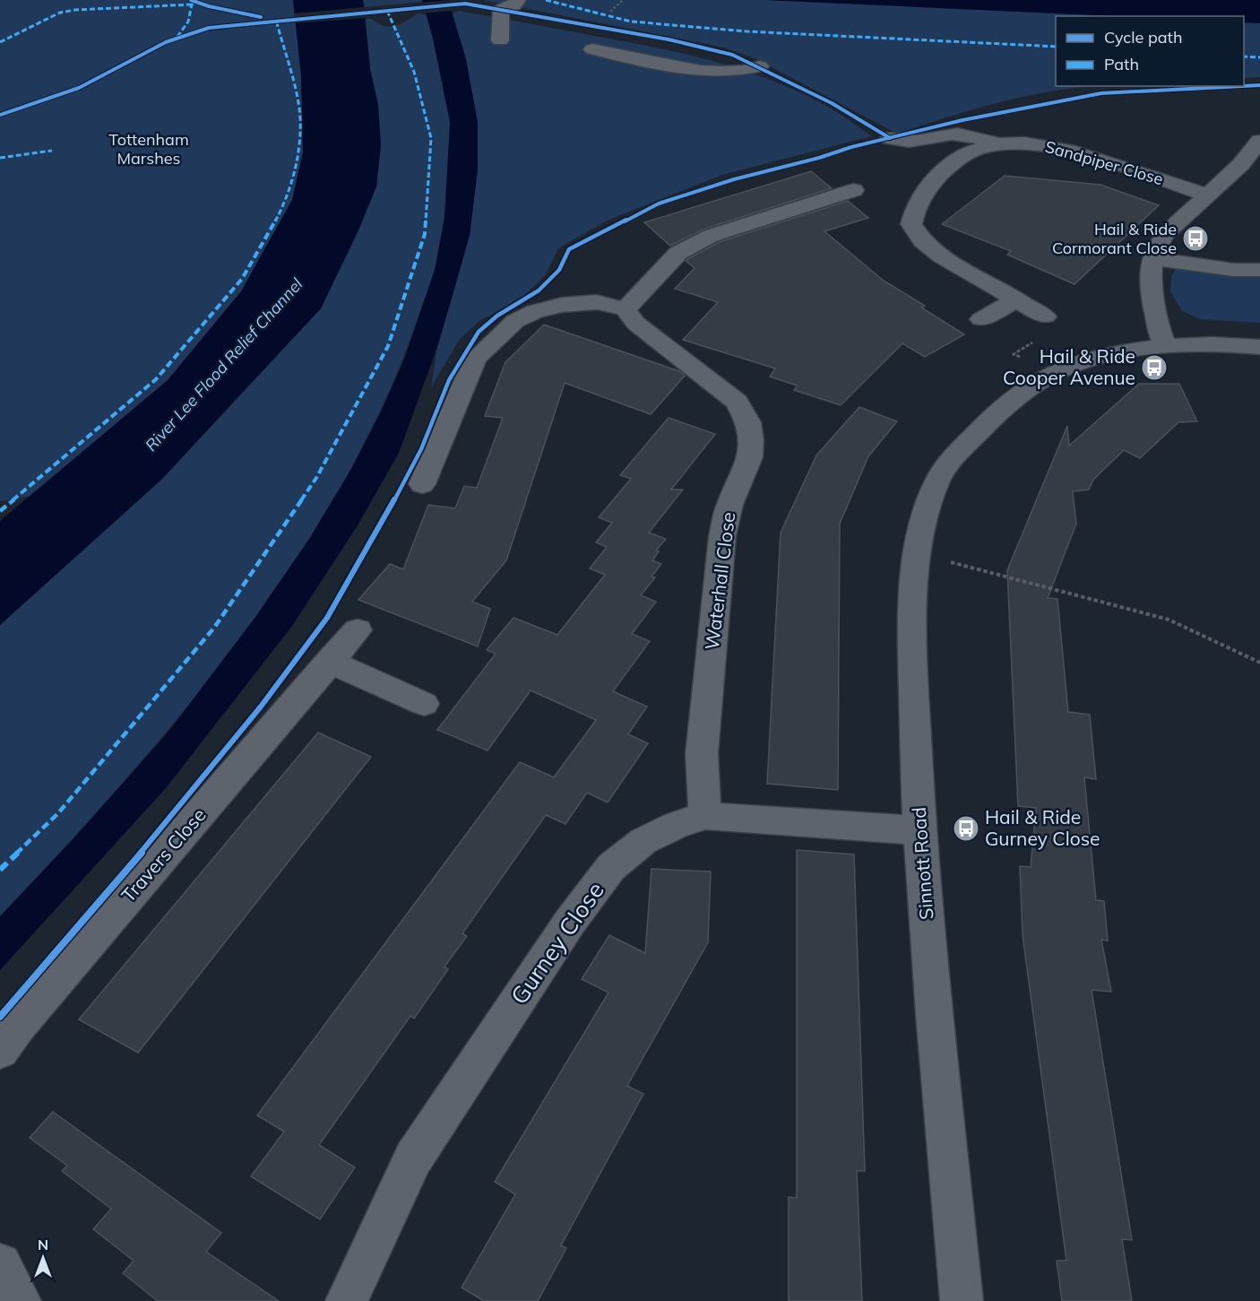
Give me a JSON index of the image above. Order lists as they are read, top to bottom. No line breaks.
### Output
{"streets":{"street":["Sandpiper Close","Waterhall Close","Travers Close","Sinnott Road","Gurney Close"]},"crossings":[["Waterhall Close","Gurney Close"],["Sinnott Road","Gurney Close"]],"water":["River Lee Flood Relief Channel"],"parks":["Tottenham Marshes"],"places":{"bus stop":["Hail & Ride Cormorant Close","Hail & Ride Cooper Avenue","Hail & Ride Gurney Close"]},"legend":["Cycle path","Path"],"north":"top"}
